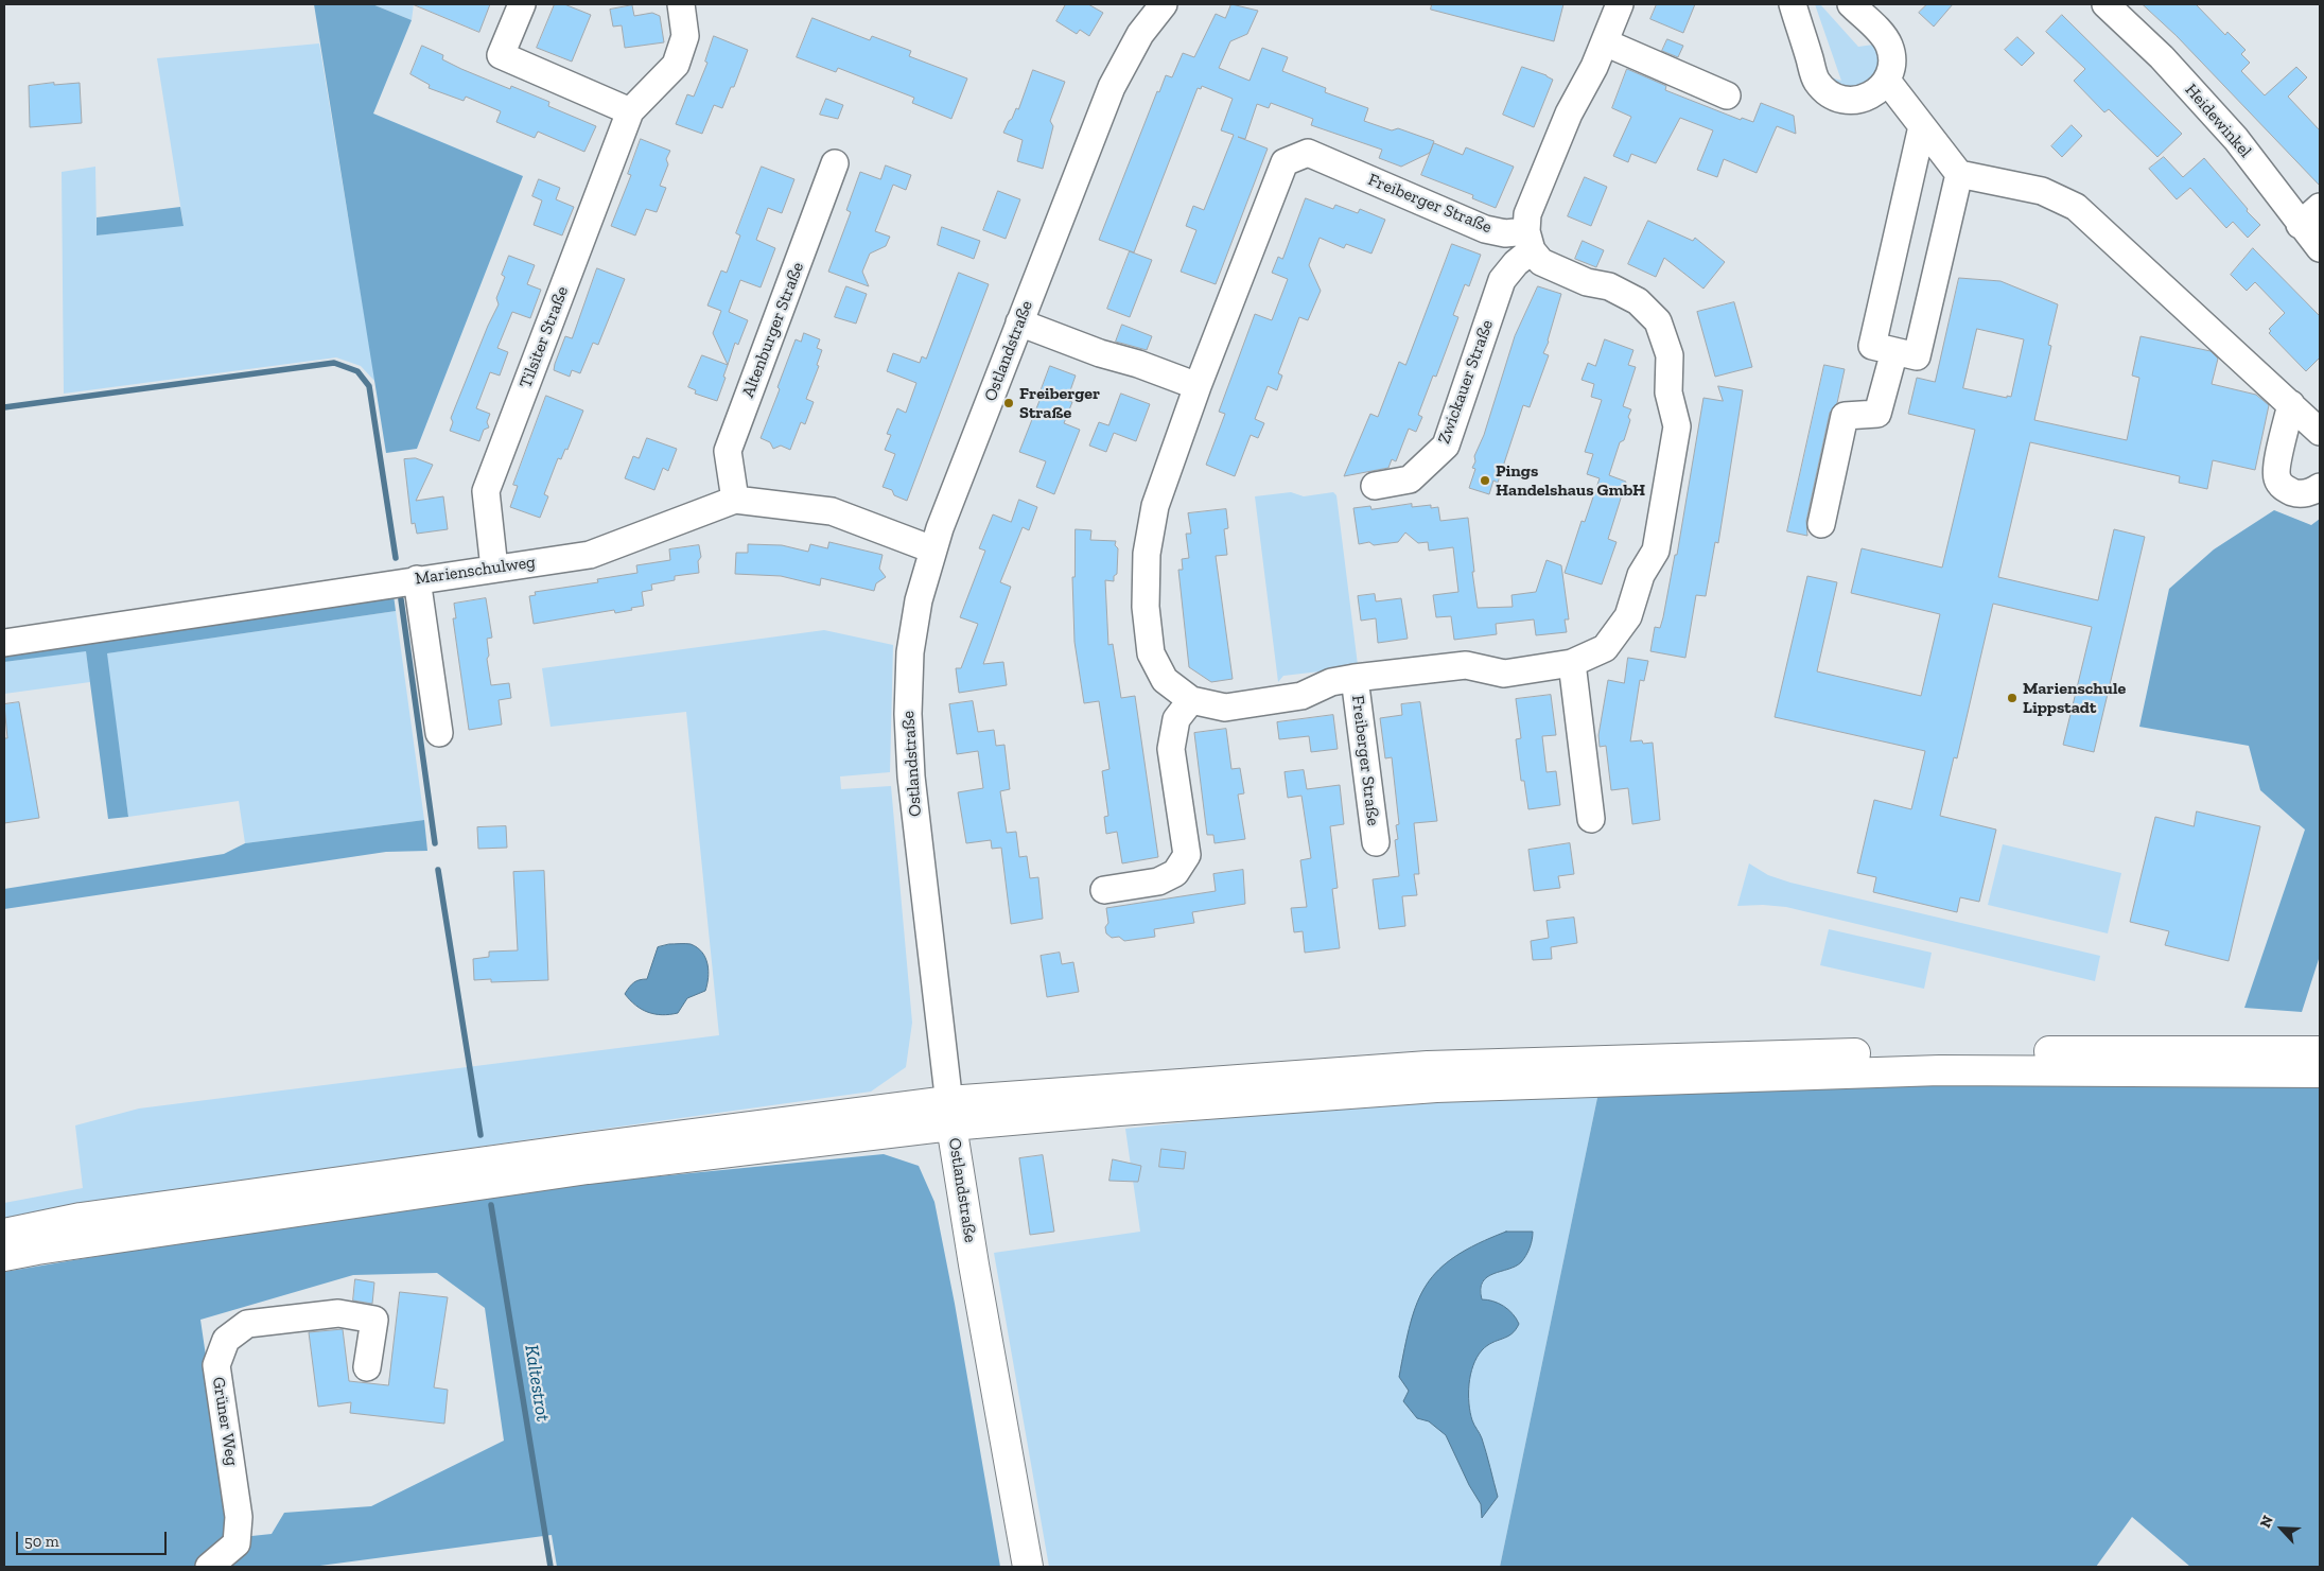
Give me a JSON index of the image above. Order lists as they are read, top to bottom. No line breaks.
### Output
{"streets":{"main road":["Ostlandstraße"],"street":["Heidewinkel","Freiberger Straße","Altenburger Straße","Tilsiter Straße","Zwickauer Straße","Marienschulweg","Grüner Weg"]},"crossings":[["Freiberger Straße","Zwickauer Straße"],["Altenburger Straße","Marienschulweg"],["Tilsiter Straße","Marienschulweg"],["Ostlandstraße","Marienschulweg"]],"water":["Kaltestrot"],"places":["Freiberger Straße","Pings Handelshaus GmbH","Marienschule Lippstadt"],"scale_bar":"50 m","north":"top left"}
